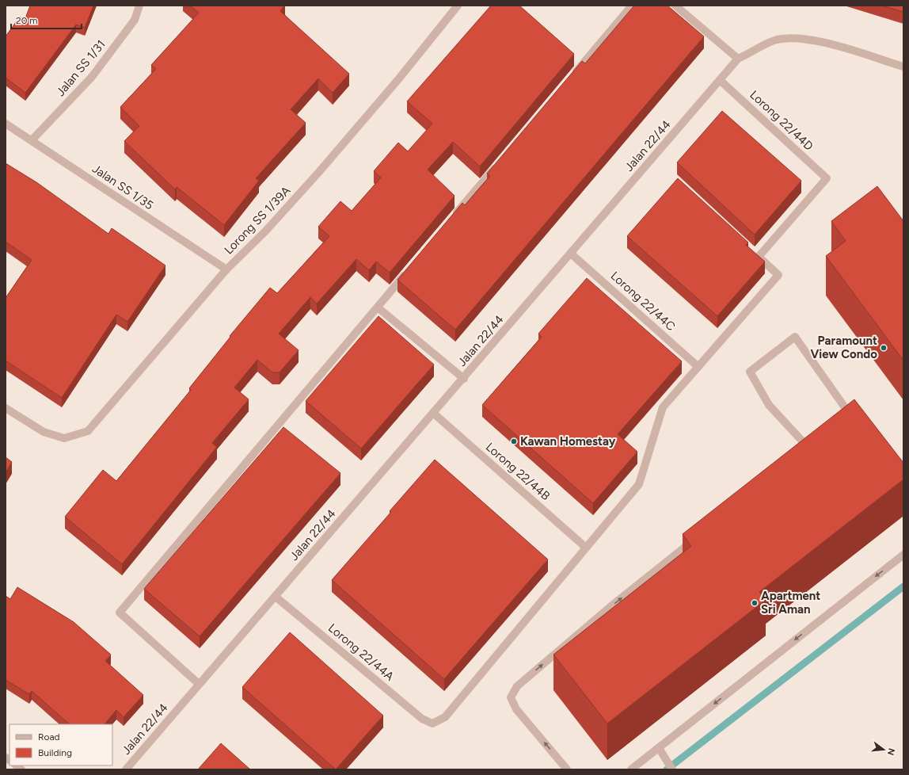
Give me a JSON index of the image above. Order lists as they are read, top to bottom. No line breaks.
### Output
{"streets":{"street":["Jalan SS 1/31","Lorong 22/44D","Jalan 22/44","Jalan SS 1/35","Lorong SS 1/39A","Lorong 22/44C","Lorong 22/44B","Lorong 22/44A"]},"crossings":[["Jalan SS 1/31","Jalan SS 1/35"],["Lorong 22/44D","Jalan 22/44"],["Lorong 22/44D","Lorong 22/44C"],["Jalan 22/44","Lorong 22/44C"],["Jalan 22/44","Lorong 22/44B"],["Jalan 22/44","Lorong 22/44A"],["Jalan SS 1/35","Lorong SS 1/39A"],["Lorong 22/44B","Lorong 22/44A"]],"places":["Paramount View Condo","Kawan Homestay","Apartment Sri Aman"],"legend":["Road","Building"],"scale_bar":"20 m","north":"right"}
